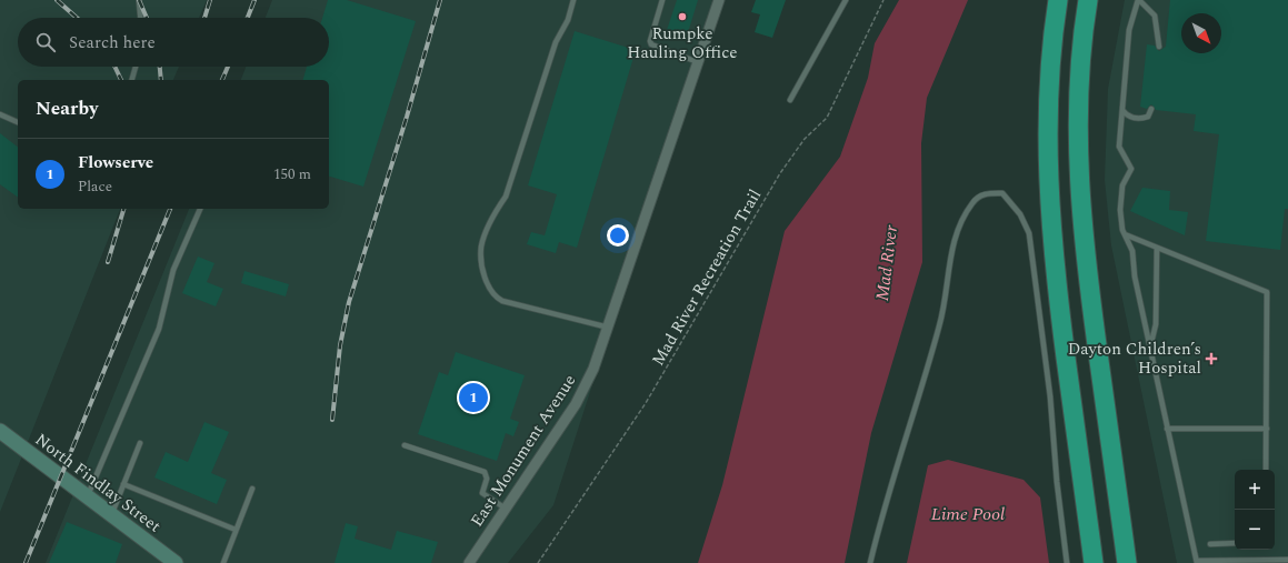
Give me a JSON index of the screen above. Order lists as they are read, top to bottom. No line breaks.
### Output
{"streets":{"main road":["North Findlay Street"],"street":["East Monument Avenue"],"path":["Mad River Recreation Trail"]},"water":["Mad River","Lime Pool"],"places":{"other":["Rumpke Hauling Office"],"health":["Dayton Children’s Hospital"]},"north":"bottom right","page":{"search":"Search here","heading":"Nearby","list":[{"mark":"1","name":"Flowserve","note":"Place","value":"150 m"}],"pins":"1","map_buttons":["+","−"]}}
